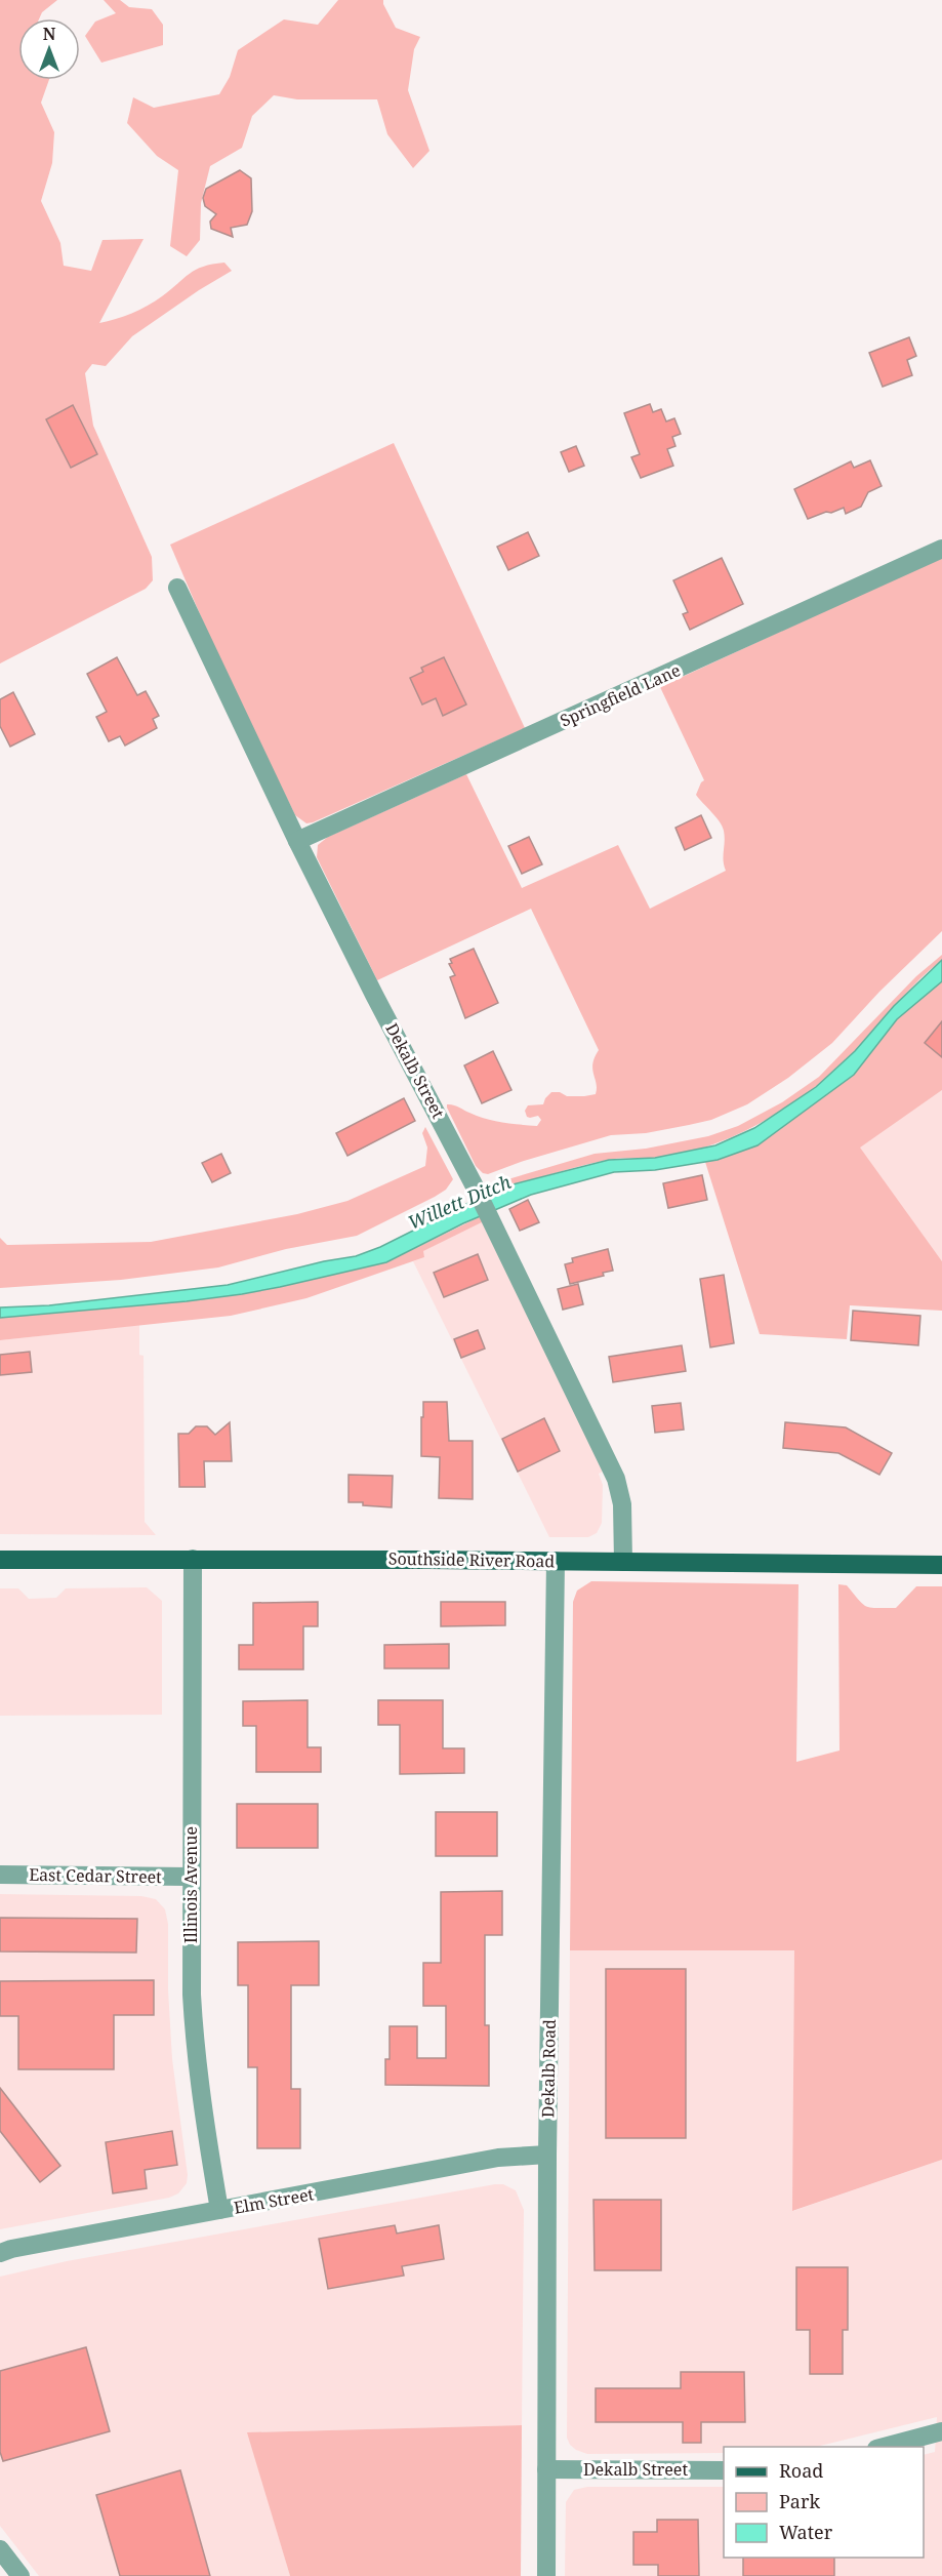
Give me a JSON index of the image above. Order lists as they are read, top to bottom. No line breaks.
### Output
{"streets":{"main road":["Southside River Road"],"street":["Springfield Lane","Dekalb Street","East Cedar Street","Illinois Avenue","Dekalb Road","Elm Street"]},"crossings":[["Springfield Lane","Dekalb Street"],["Dekalb Street","Southside River Road"],["Dekalb Street","Dekalb Road"],["Southside River Road","Illinois Avenue"],["Southside River Road","Dekalb Road"],["East Cedar Street","Illinois Avenue"],["Illinois Avenue","Elm Street"],["Dekalb Road","Elm Street"]],"water":["Willett Ditch"],"legend":["Road","Park","Water"],"north":"top"}
